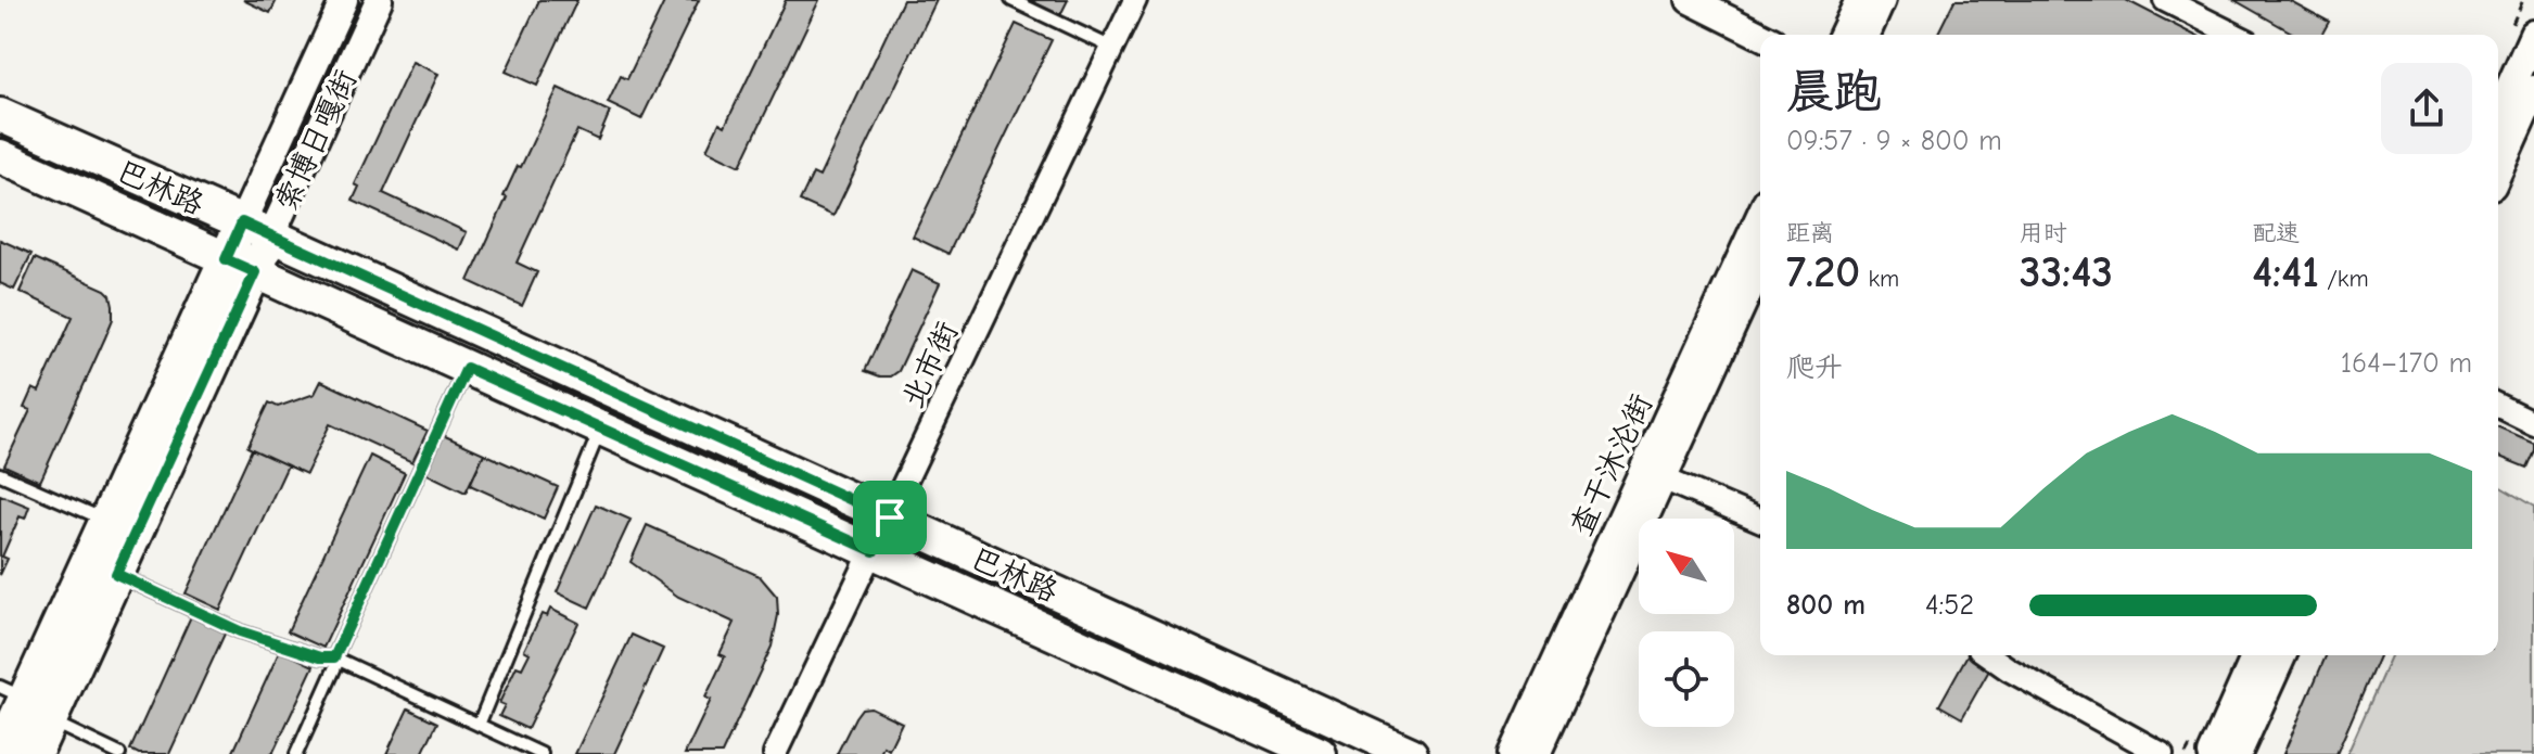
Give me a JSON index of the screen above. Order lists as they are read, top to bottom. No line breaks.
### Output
{"streets":{"main road":["索博日嘎街","巴林路"],"street":["北市街","查干沐沦街"]},"crossings":[["索博日嘎街","巴林路"],["巴林路","北市街"]],"north":"top left","page":{"heading":["晨跑","09:57 · 9 × 800 m"],"stats":[["距离","7.20 km"],["用时","33:43"],["配速","4:41 /km"]],"chart":["爬升","164–170 m"],"list":[{"name":"800 m","note":"4:52"}]}}
